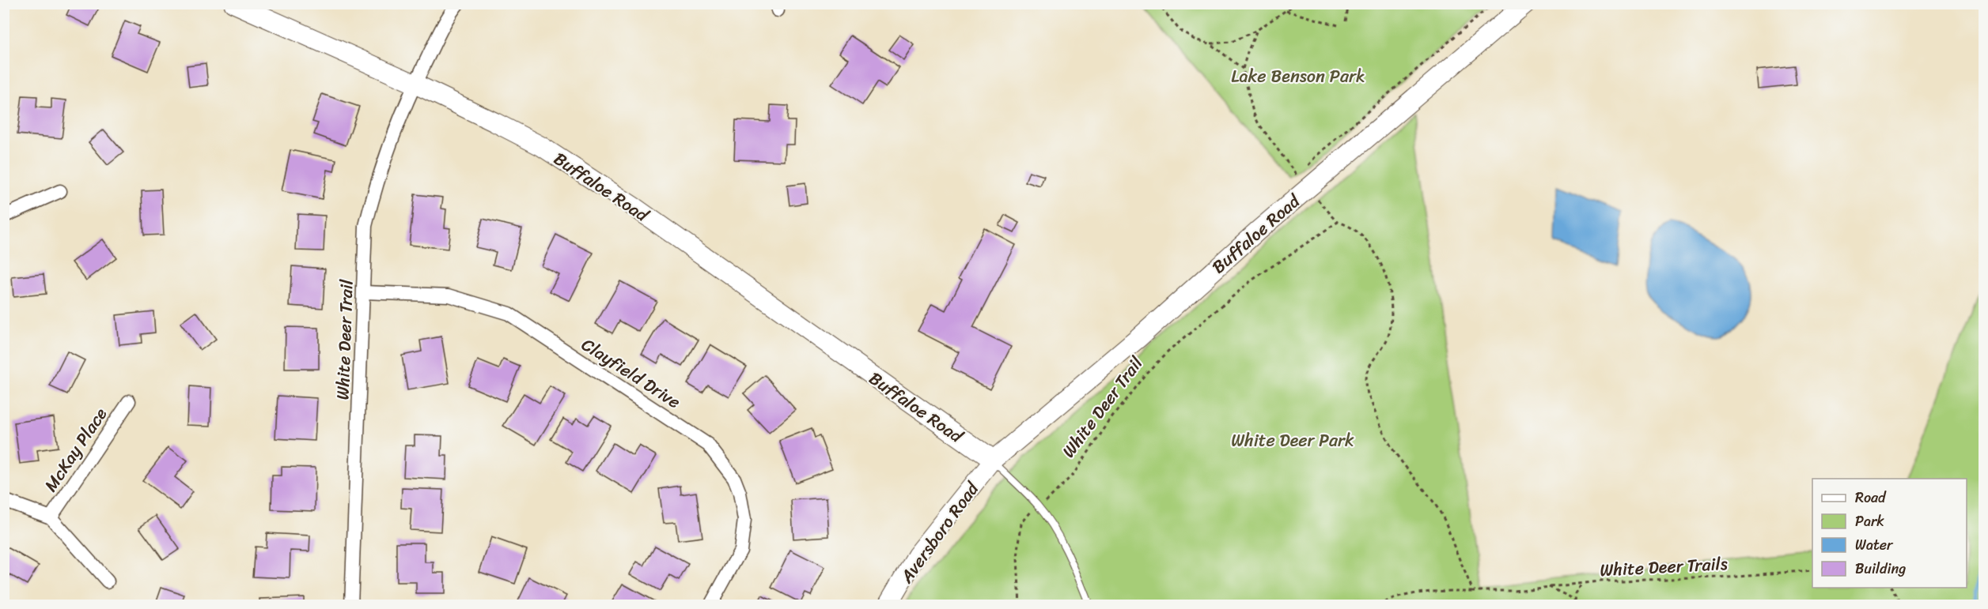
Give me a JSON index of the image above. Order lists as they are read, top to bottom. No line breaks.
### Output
{"streets":{"street":["Buffaloe Road","White Deer Trail","Clayfield Drive","McKay Place","Aversboro Road"],"path":["White Deer Trails"]},"crossings":[["Buffaloe Road","White Deer Trail"],["Buffaloe Road","Aversboro Road"],["White Deer Trail","Clayfield Drive"]],"parks":["Lake Benson Park","White Deer Park"],"legend":["Road","Park","Water","Building"]}
